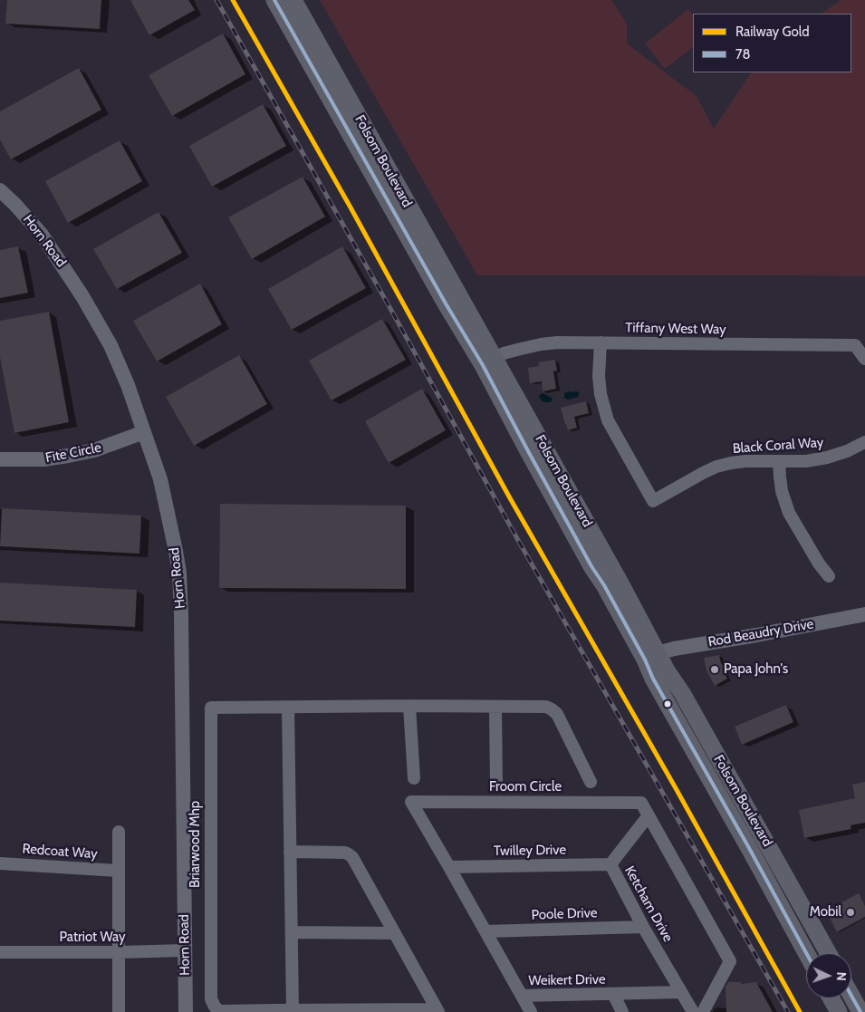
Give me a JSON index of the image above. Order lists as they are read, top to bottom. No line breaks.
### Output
{"streets":{"main road":["Folsom Boulevard"],"street":["Horn Road","Tiffany West Way","Black Coral Way","Fite Circle","Rod Beaudry Drive","Froom Circle","Briarwood Mhp","Twilley Drive","Redcoat Way","Ketcham Drive","Poole Drive","Patriot Way","Weikert Drive"]},"crossings":[["Folsom Boulevard","Tiffany West Way"],["Folsom Boulevard","Rod Beaudry Drive"],["Horn Road","Fite Circle"],["Horn Road","Patriot Way"],["Tiffany West Way","Black Coral Way"],["Froom Circle","Twilley Drive"],["Froom Circle","Ketcham Drive"],["Froom Circle","Poole Drive"],["Froom Circle","Weikert Drive"],["Twilley Drive","Ketcham Drive"],["Redcoat Way","Patriot Way"],["Ketcham Drive","Poole Drive"],["Ketcham Drive","Weikert Drive"]],"places":["Papa John's","Mobil"],"lines":["rail line Gold","transit line 78"],"legend":["Railway Gold","78"],"north":"right"}
